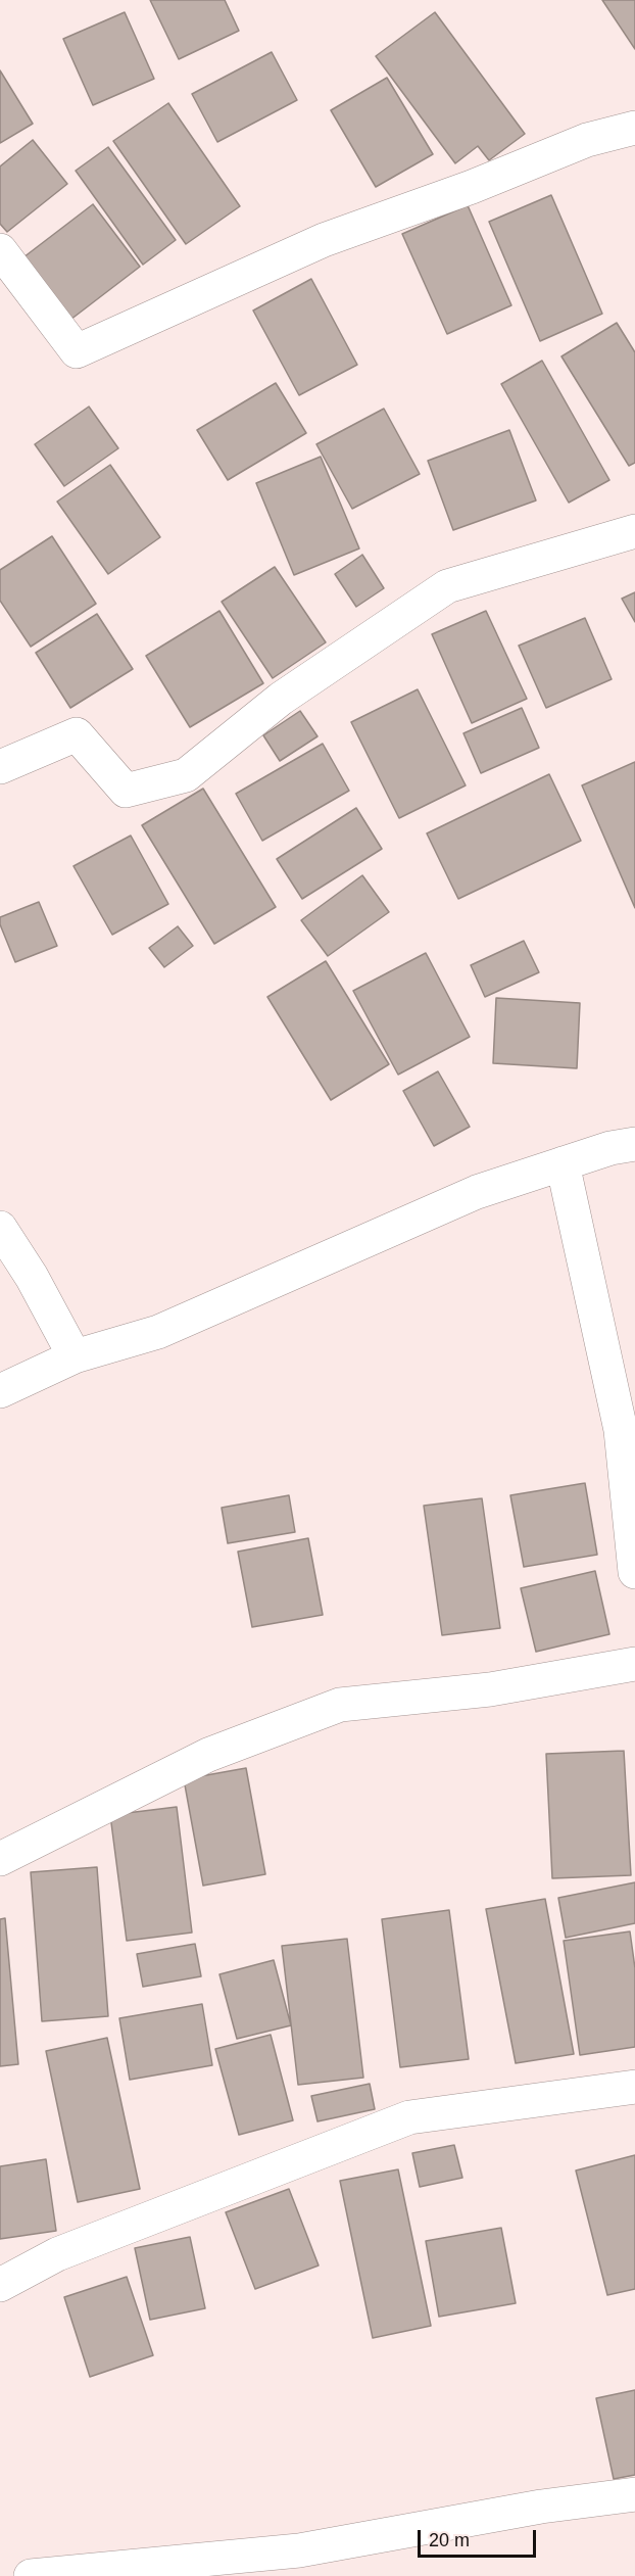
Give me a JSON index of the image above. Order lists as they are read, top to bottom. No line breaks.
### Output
{"scale_bar":"20 m"}
